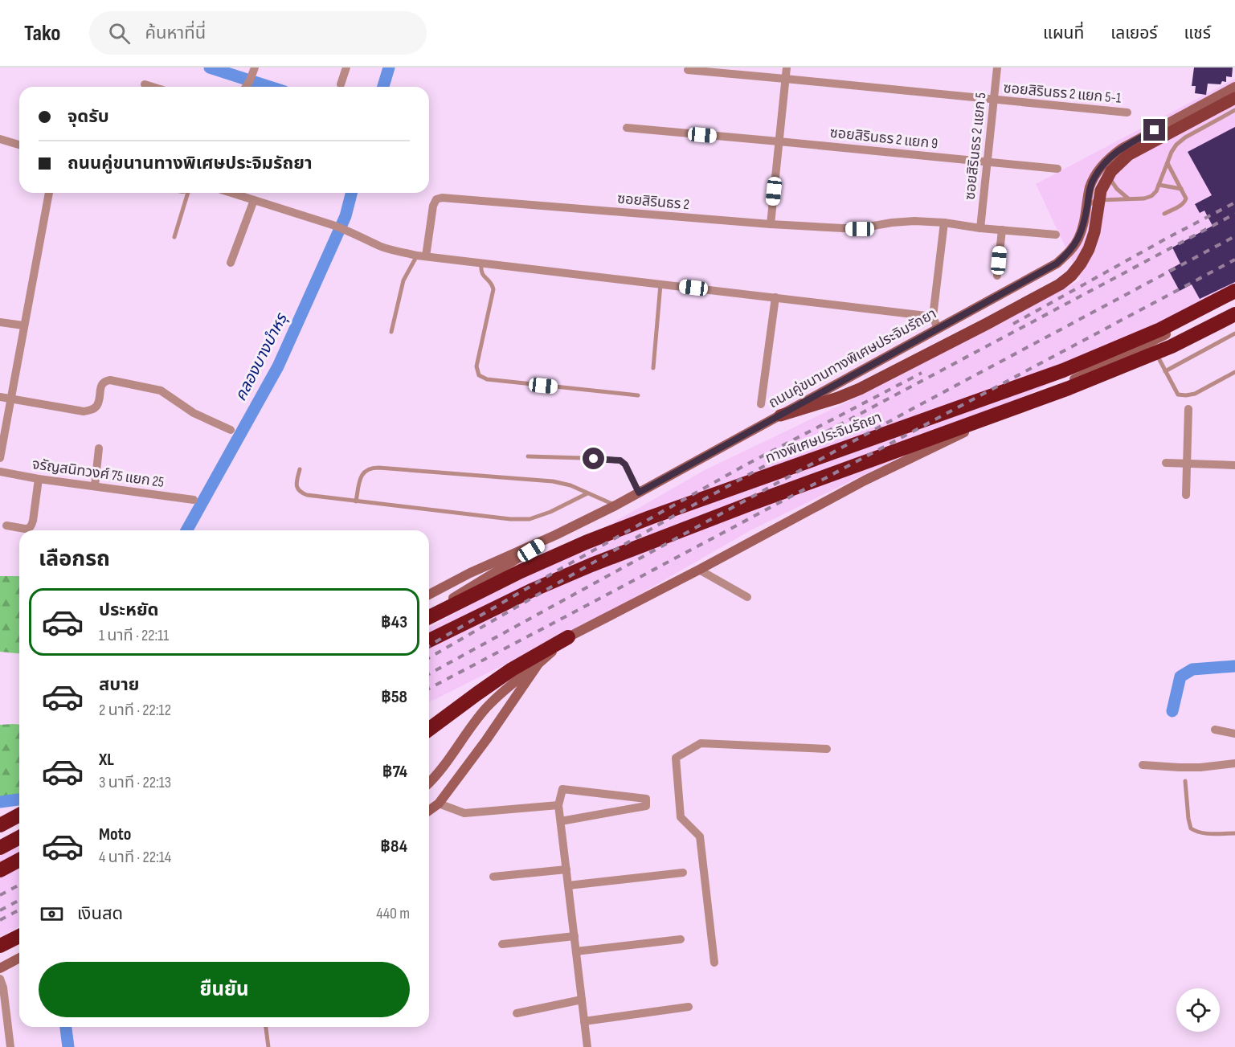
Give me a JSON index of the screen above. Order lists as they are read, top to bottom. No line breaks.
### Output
{"streets":{"highway":["ทางพิเศษประจิมรัถยา"],"main road":["ถนนคู่ขนานทางพิเศษประจิมรัถยา"],"street":["ซอยสิรินธร 2 แยก 5-1","ซอยสิรินธร 2 แยก 9","ซอยสิรินธร 2 แยก 5","ซอยสิรินธร 2","จรัญสนิทวงศ์ 75 แยก 25"]},"crossings":[["ซอยสิรินธร 2 แยก 5-1","ซอยสิรินธร 2 แยก 5"],["ซอยสิรินธร 2 แยก 9","ซอยสิรินธร 2 แยก 5"],["ซอยสิรินธร 2 แยก 5","ซอยสิรินธร 2"]],"water":["คลองบางบำหรุ"],"page":{"header":"Tako","search":"ค้นหาที่นี่","nav":["แผนที่","เลเยอร์","แชร์"],"banner":["จุดรับ","ถนนคู่ขนานทางพิเศษประจิมรัถยา"],"heading":"เลือกรถ","list":[{"name":"ประหยัด","note":"1 นาที · 22:11","value":"฿43"},{"name":"สบาย","note":"2 นาที · 22:12","value":"฿58"},{"name":"XL","note":"3 นาที · 22:13","value":"฿74"},{"name":"Moto","note":"4 นาที · 22:14","value":"฿84"}],"pay":["เงินสด","440 m"],"buttons":"ยืนยัน"}}
